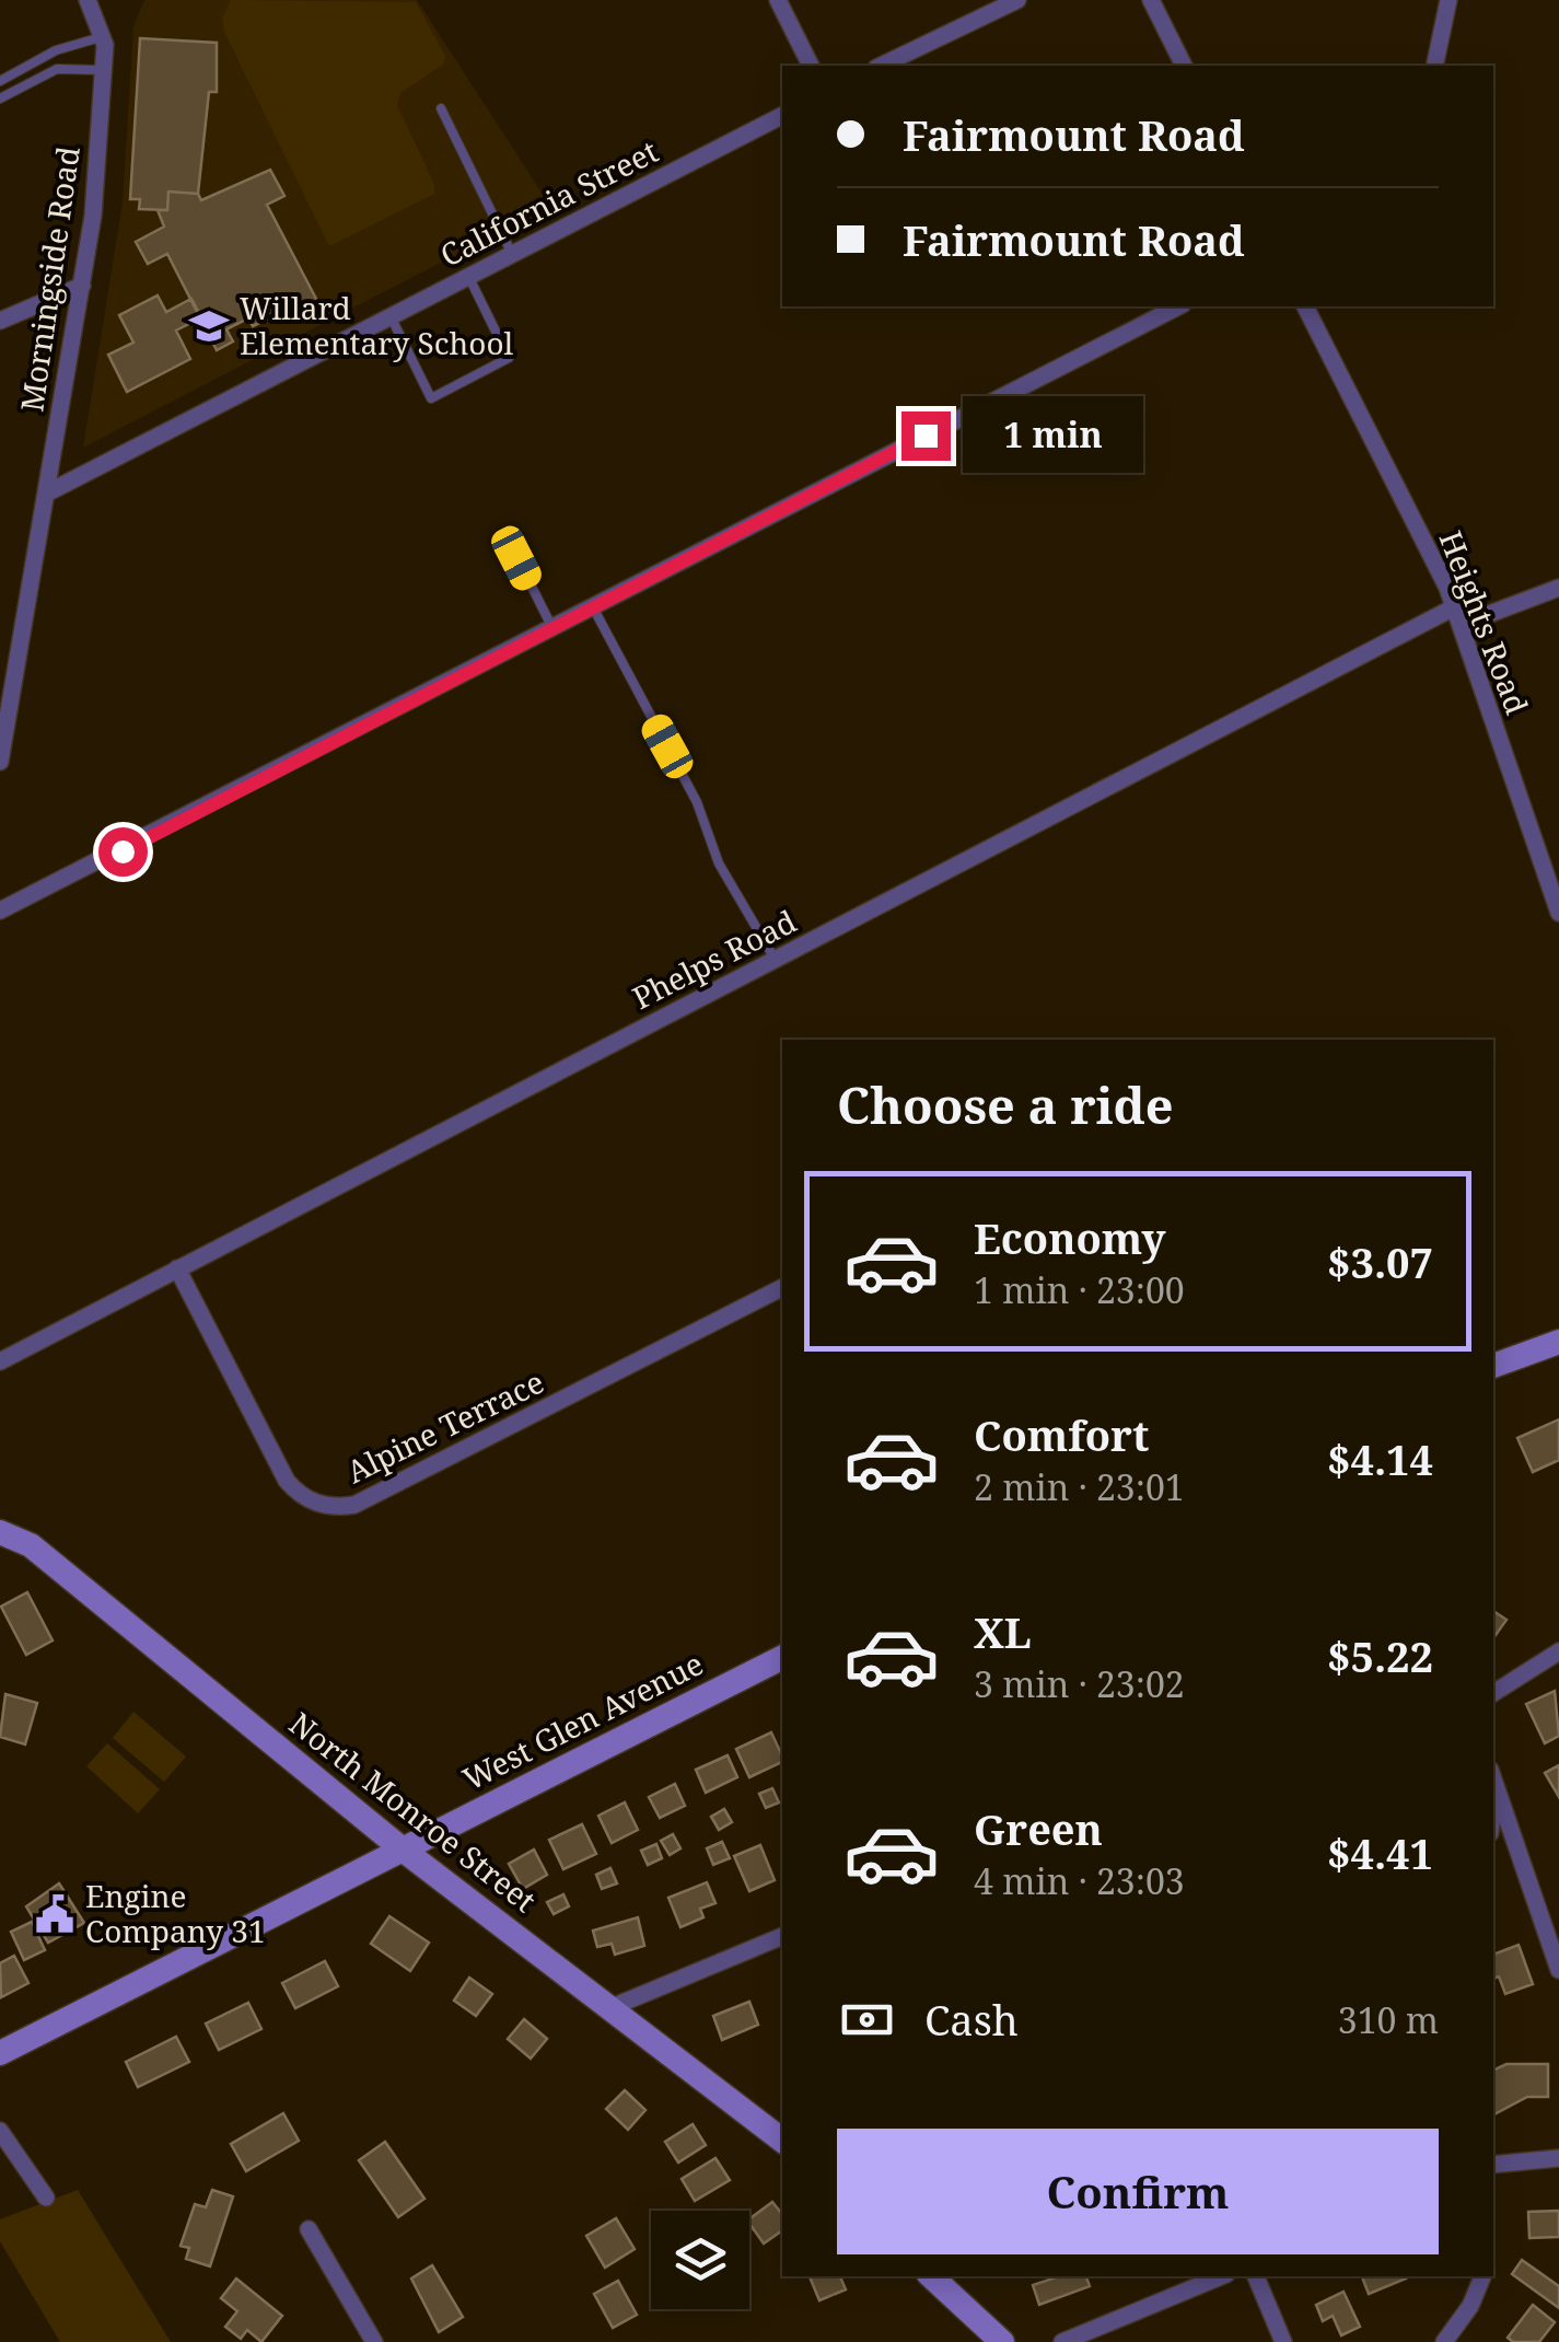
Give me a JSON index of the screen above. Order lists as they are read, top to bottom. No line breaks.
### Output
{"streets":{"main road":["West Glen Avenue","North Monroe Street"],"street":["California Street","Morningside Road","Heights Road","Phelps Road","Alpine Terrace"]},"crossings":[["California Street","Morningside Road"],["Heights Road","Phelps Road"],["Phelps Road","Alpine Terrace"],["West Glen Avenue","North Monroe Street"]],"places":{"school or university":["Willard Elementary School"],"public building":["Engine Company 31"]},"page":{"banner":["Fairmount Road","Fairmount Road"],"bubble":"1 min","heading":"Choose a ride","list":[{"name":"Economy","note":"1 min · 23:00","value":"$3.07"},{"name":"Comfort","note":"2 min · 23:01","value":"$4.14"},{"name":"XL","note":"3 min · 23:02","value":"$5.22"},{"name":"Green","note":"4 min · 23:03","value":"$4.41"}],"pay":["Cash","310 m"],"buttons":"Confirm"}}
